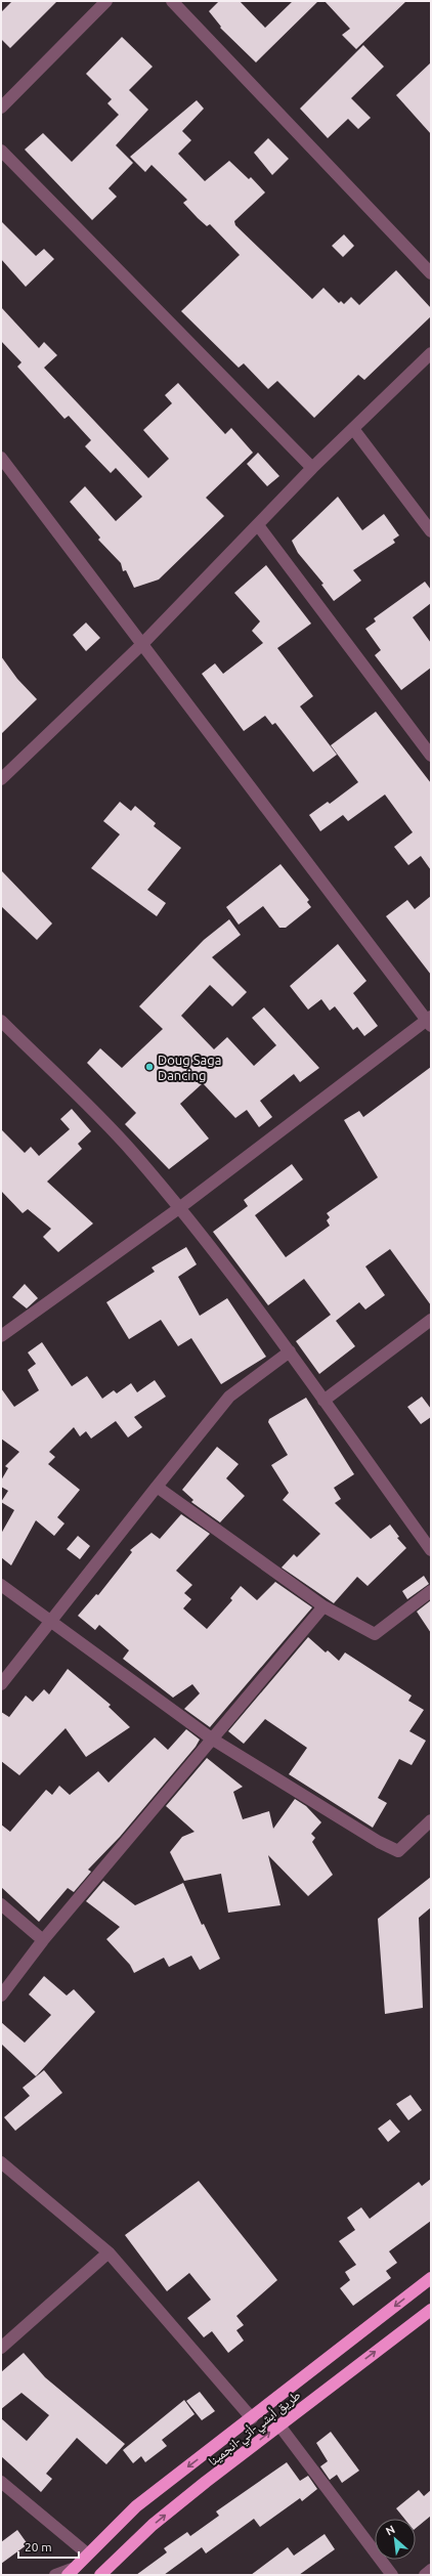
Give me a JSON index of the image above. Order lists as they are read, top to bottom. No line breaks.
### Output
{"streets":{"highway":["طريق أبشي-أتي-انجمينا"]},"places":["Doug Saga Dancing"],"scale_bar":"20 m","north":"top left"}
